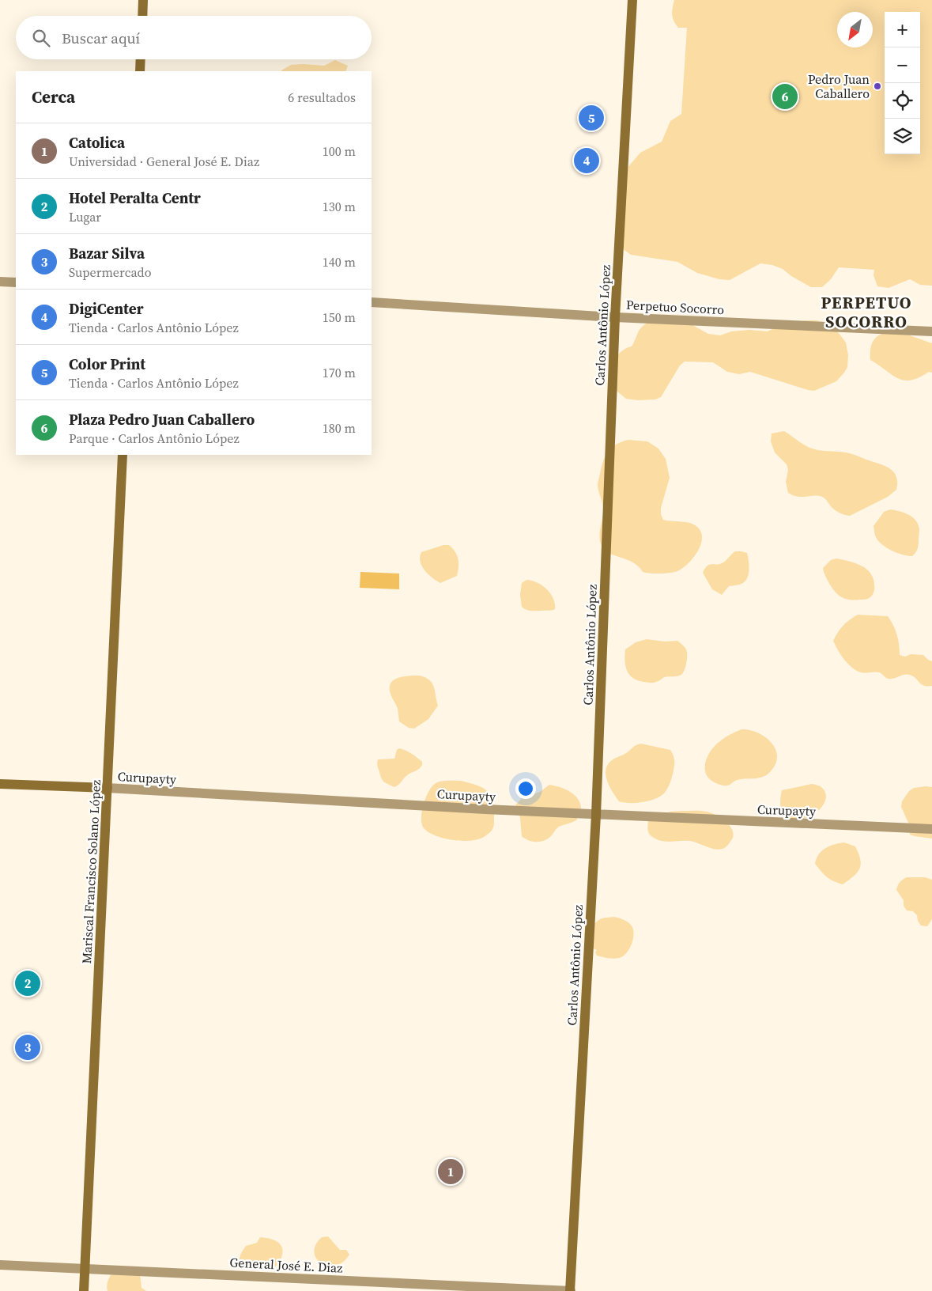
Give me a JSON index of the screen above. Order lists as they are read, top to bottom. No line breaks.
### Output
{"streets":{"street":["Perpetuo Socorro","Carlos Antônio López","Curupayty","Mariscal Francisco Solano López","General José E. Diaz"]},"crossings":[["Perpetuo Socorro","Carlos Antônio López"],["Carlos Antônio López","Curupayty"],["Carlos Antônio López","General José E. Diaz"],["Curupayty","Mariscal Francisco Solano López"],["Mariscal Francisco Solano López","General José E. Diaz"]],"districts":["PERPETUO SOCORRO"],"places":["Pedro Juan Caballero"],"north":"bottom left","page":{"map_buttons":["+","−"],"search":"Buscar aquí","heading":["Cerca","6 resultados"],"pins":["6","5","4","2","3","1"],"list":[{"mark":"1","name":"Catolica","note":"Universidad · General José E. Diaz","value":"100 m"},{"mark":"2","name":"Hotel Peralta Centr","note":"Lugar","value":"130 m"},{"mark":"3","name":"Bazar Silva","note":"Supermercado","value":"140 m"},{"mark":"4","name":"DigiCenter","note":"Tienda · Carlos Antônio López","value":"150 m"},{"mark":"5","name":"Color Print","note":"Tienda · Carlos Antônio López","value":"170 m"},{"mark":"6","name":"Plaza Pedro Juan Caballero","note":"Parque · Carlos Antônio López","value":"180 m"}]}}
